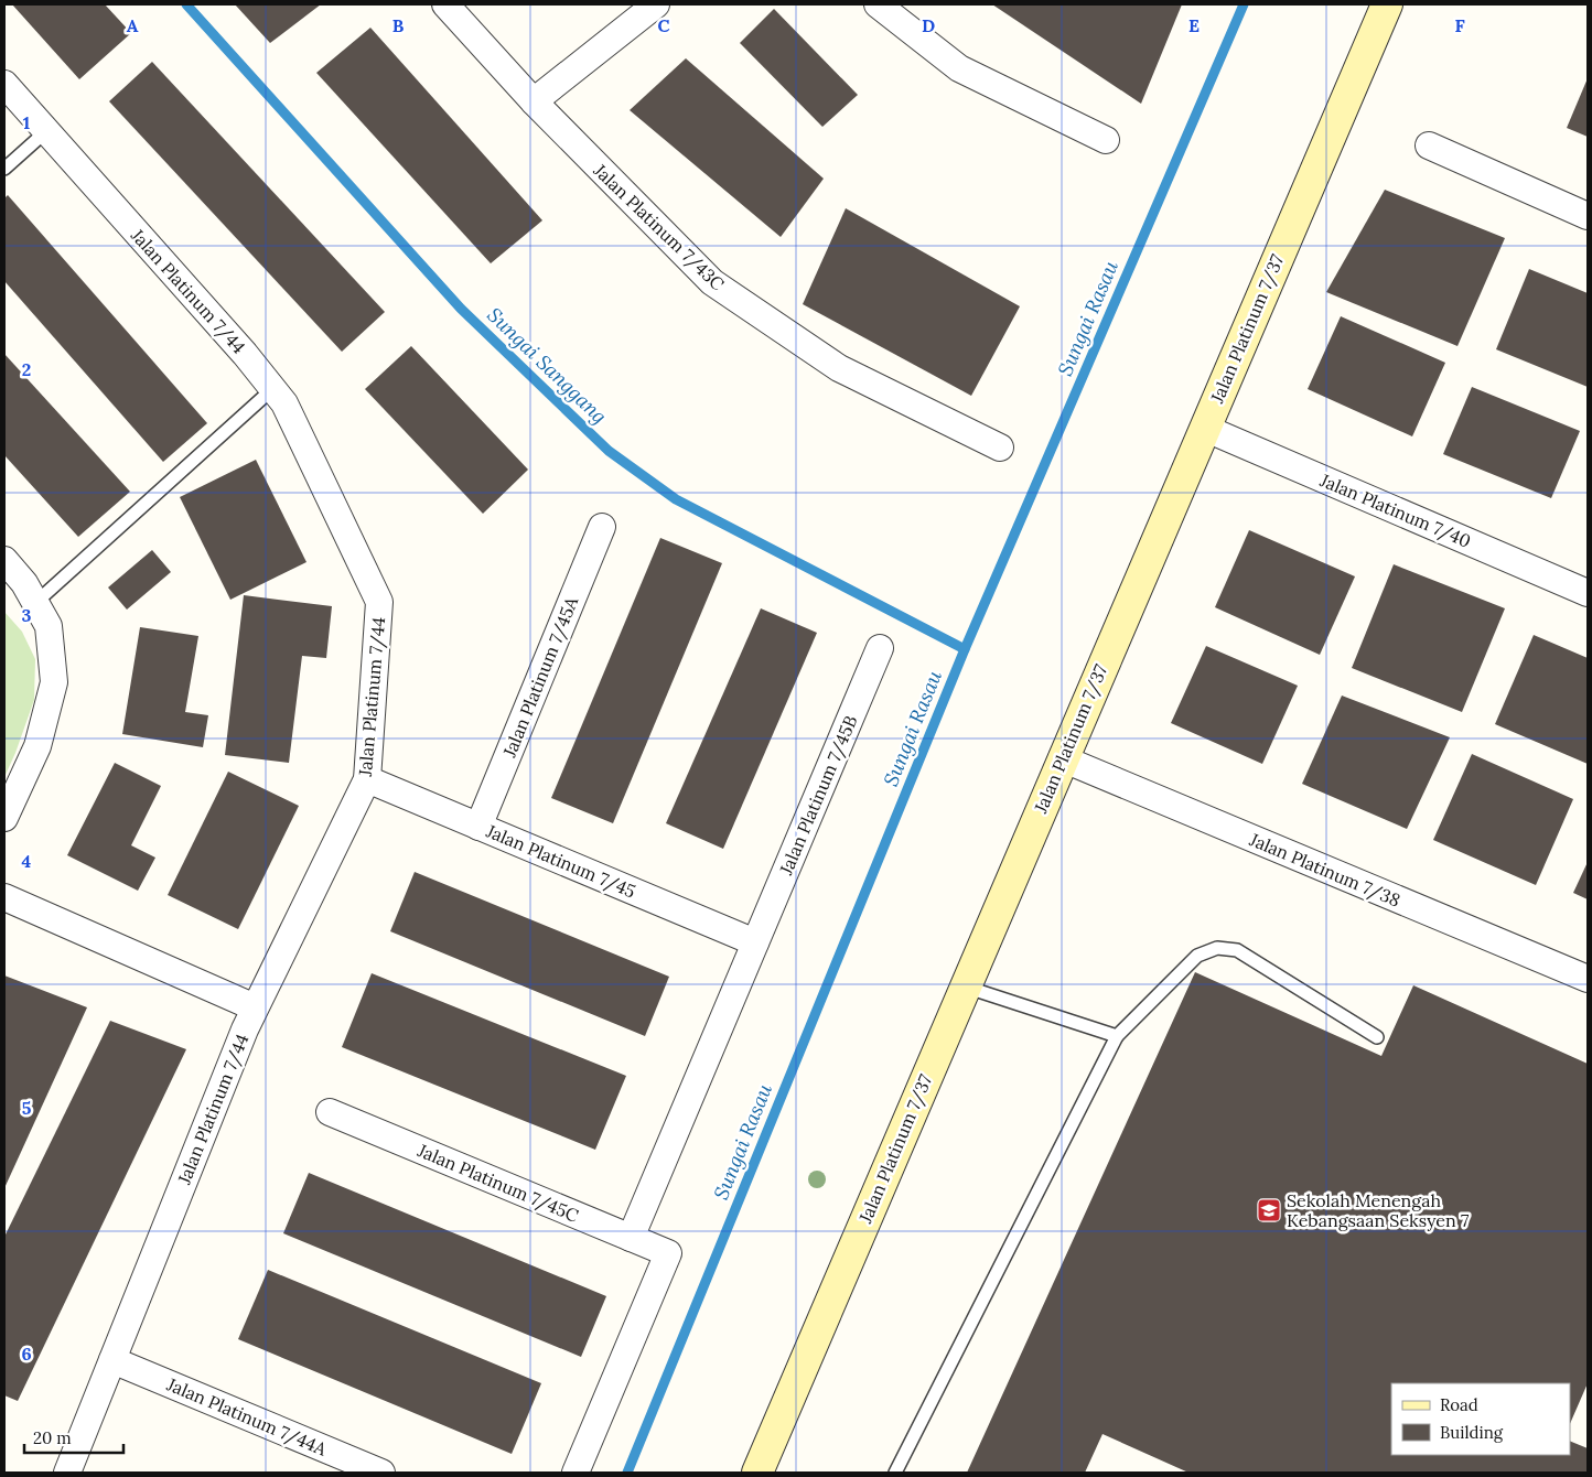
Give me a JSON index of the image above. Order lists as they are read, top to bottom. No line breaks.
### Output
{"streets":{"street":["Jalan Platinum 7/43C","Jalan Platinum 7/44","Jalan Platinum 7/37","Jalan Platinum 7/40","Jalan Platinum 7/45A","Jalan Platinum 7/45B","Jalan Platinum 7/45","Jalan Platinum 7/38","Jalan Platinum 7/45C","Jalan Platinum 7/44A"]},"crossings":[["Jalan Platinum 7/44","Jalan Platinum 7/45"],["Jalan Platinum 7/44","Jalan Platinum 7/44A"],["Jalan Platinum 7/37","Jalan Platinum 7/40"],["Jalan Platinum 7/37","Jalan Platinum 7/38"],["Jalan Platinum 7/45A","Jalan Platinum 7/45"],["Jalan Platinum 7/45B","Jalan Platinum 7/45"],["Jalan Platinum 7/45B","Jalan Platinum 7/45C"]],"water":["Sungai Rasau","Sungai Sanggang"],"places":{"school or university":["Sekolah Menengah Kebangsaan Seksyen 7"]},"legend":["Road","Building"],"scale_bar":"20 m","grid":{"columns":["A","B","C","D","E","F"],"rows":["1","2","3","4","5","6"]}}
